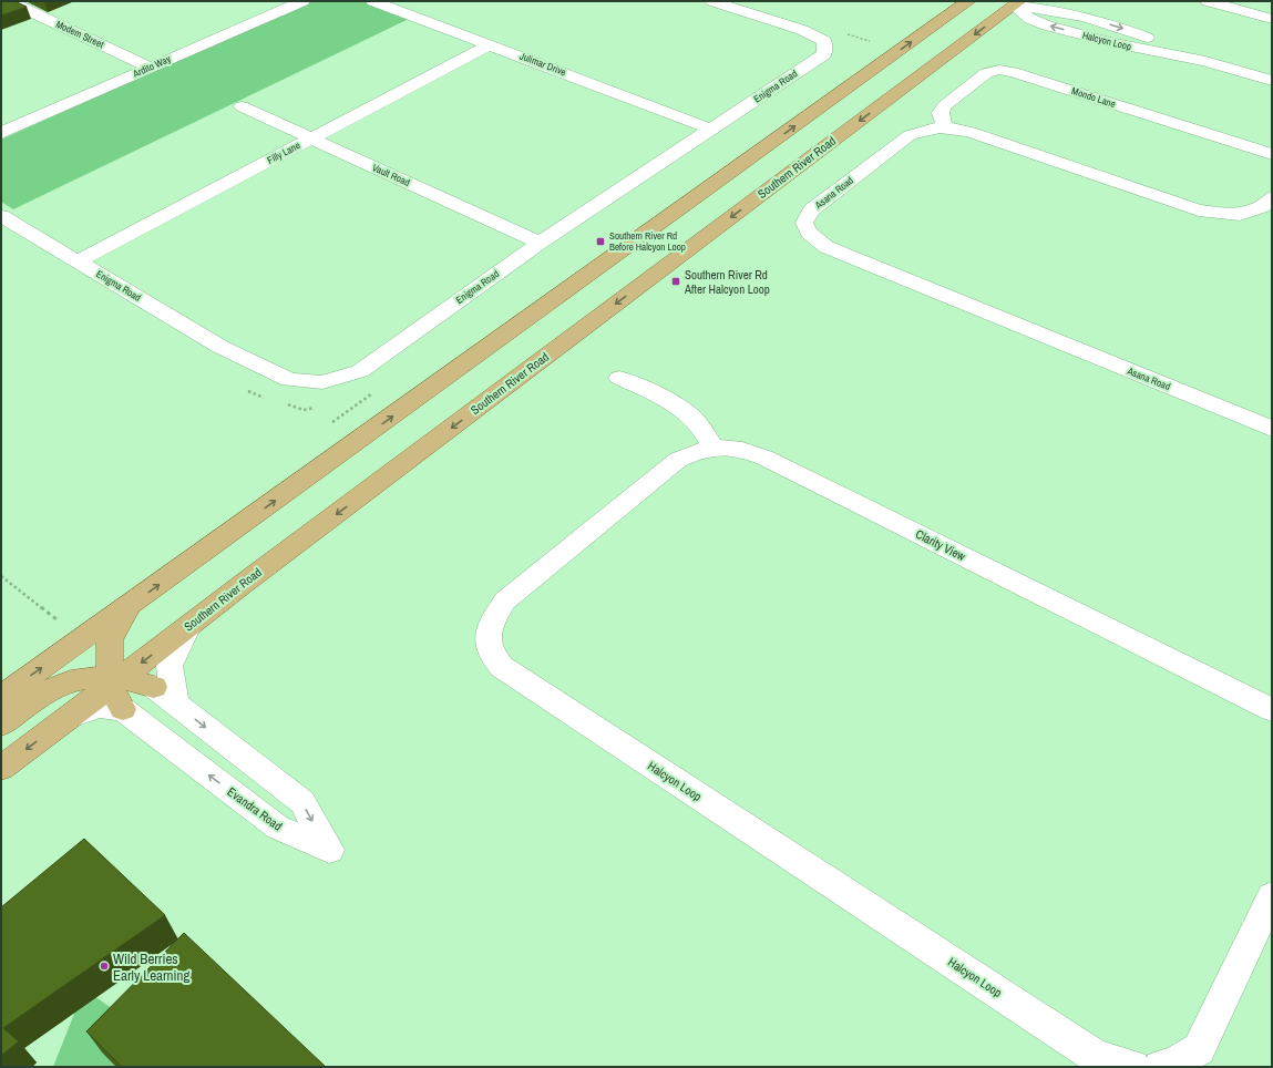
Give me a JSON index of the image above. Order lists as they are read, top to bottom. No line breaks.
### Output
{"streets":{"main road":["Southern River Road"],"street":["Modem Street","Halcyon Loop","Julimar Drive","Ardito Way","Enigma Road","Mondo Lane","Filly Lane","Vault Road","Asana Road","Clarity View","Evandra Road"]},"crossings":[["Modem Street","Ardito Way"],["Halcyon Loop","Southern River Road"],["Halcyon Loop","Clarity View"],["Julimar Drive","Enigma Road"],["Julimar Drive","Filly Lane"],["Enigma Road","Filly Lane"],["Enigma Road","Vault Road"],["Mondo Lane","Asana Road"],["Filly Lane","Vault Road"],["Southern River Road","Evandra Road"]],"places":{"transit":["Southern River Rd Before Halcyon Loop","Southern River Rd After Halcyon Loop"],"other":["Wild Berries Early Learning"]}}
